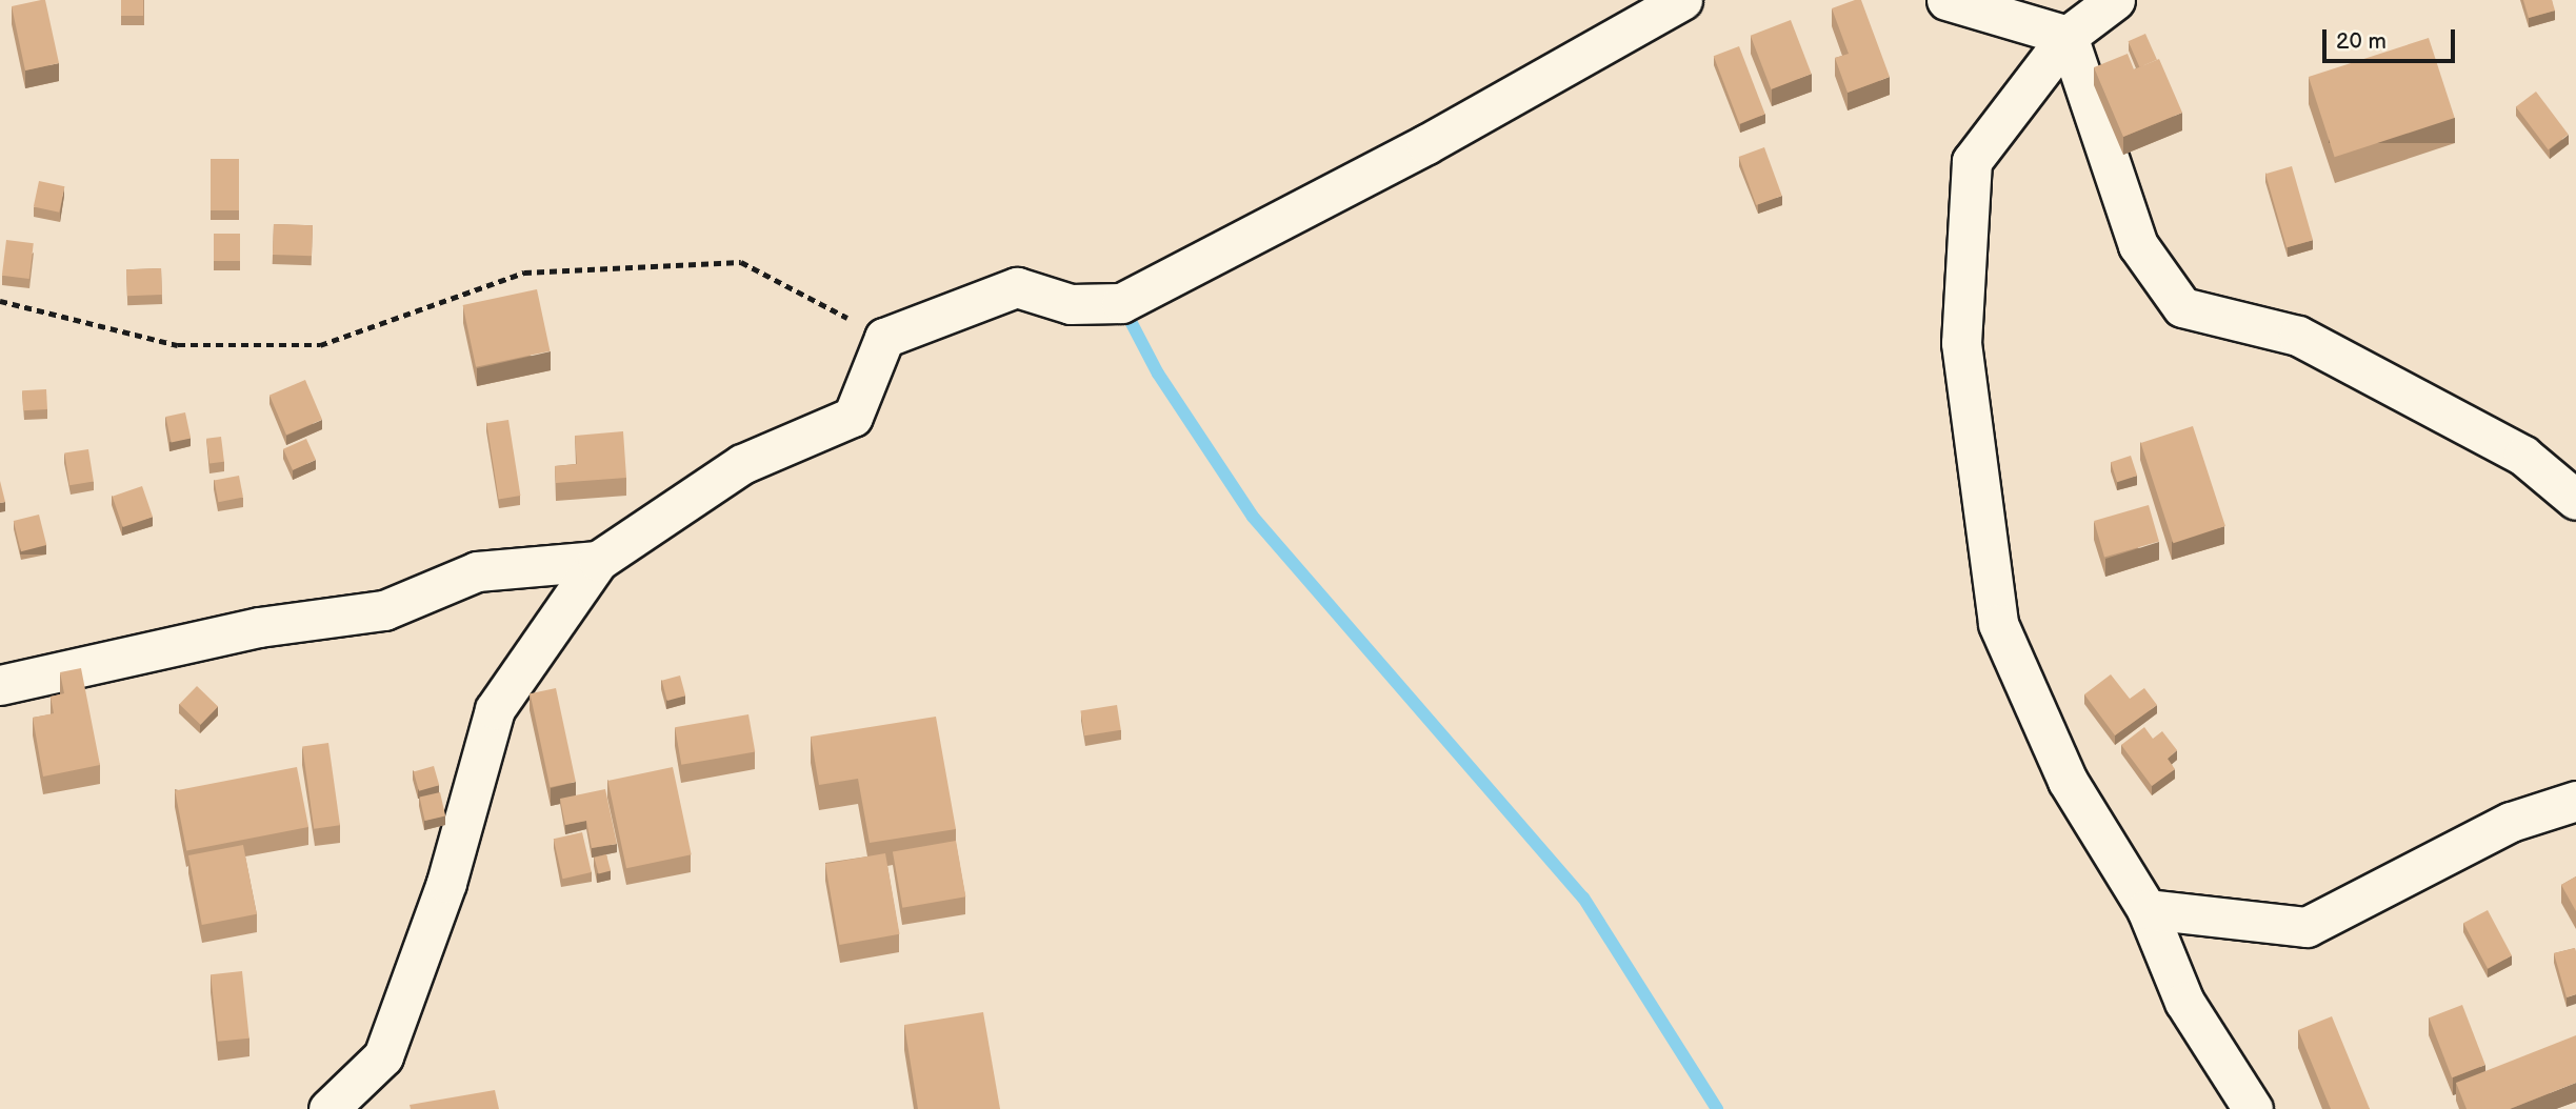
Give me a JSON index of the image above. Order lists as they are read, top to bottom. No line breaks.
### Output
{"scale_bar":"20 m"}
